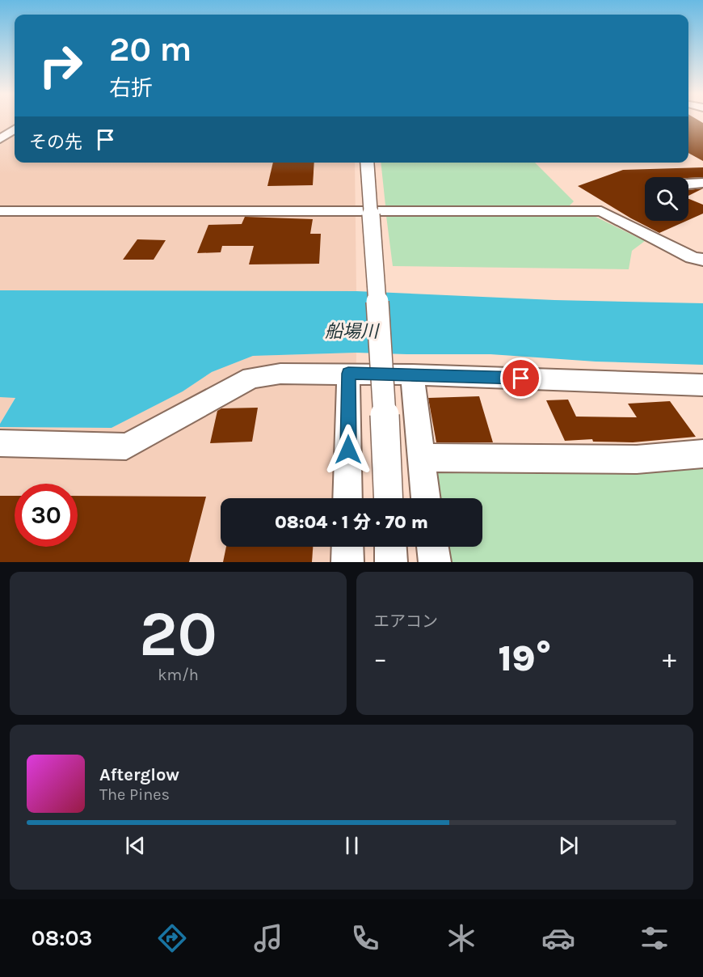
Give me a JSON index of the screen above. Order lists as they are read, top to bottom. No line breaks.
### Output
{"water":["船場川"],"page":{"turn":["20 m","右折"],"then":"その先","limit":"30","trip":"08:04 · 1 分 · 70 m","tile":[["20","km/h"],"エアコン"],"heat":["−","19°","+"],"song":["Afterglow","The Pines"],"tabs":"08:03"}}
